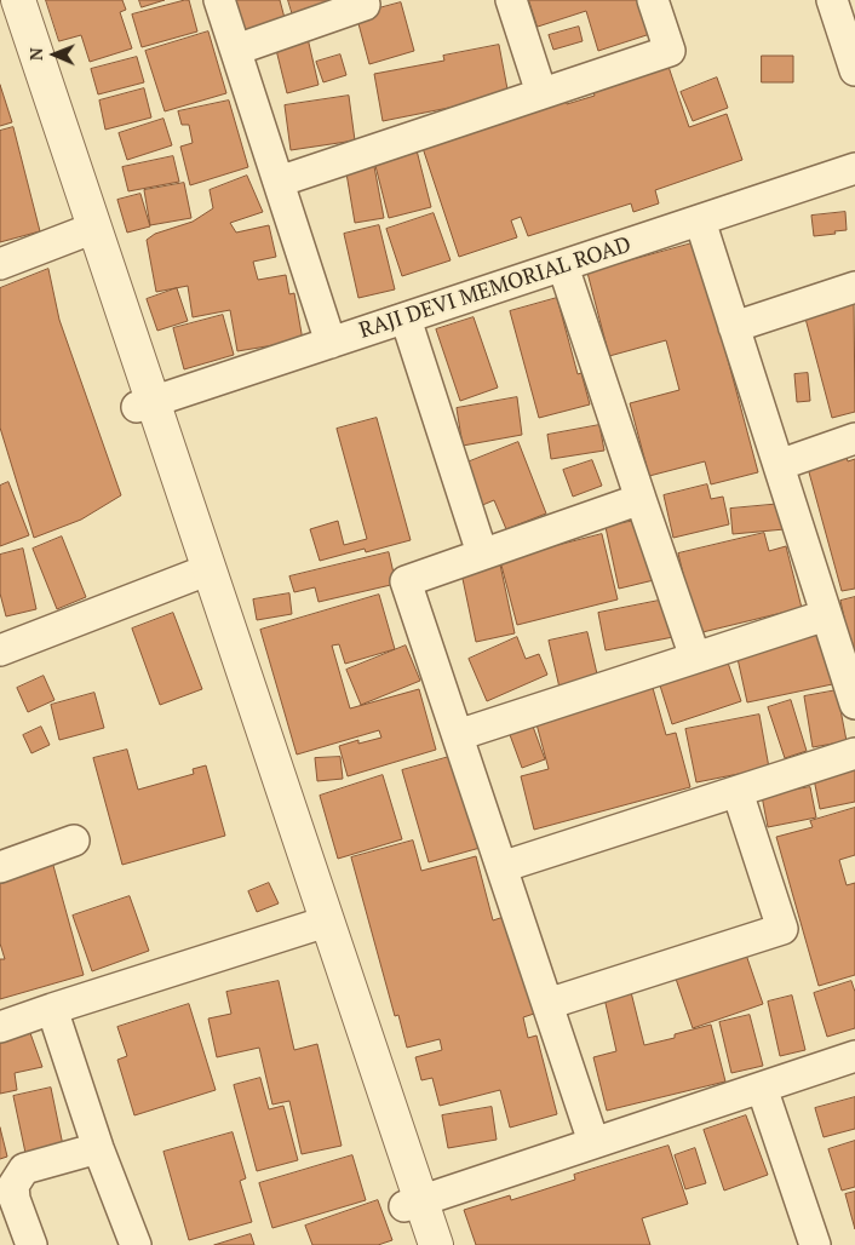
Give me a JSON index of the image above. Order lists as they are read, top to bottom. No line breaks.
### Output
{"streets":{"street":["RAJI DEVI MEMORIAL ROAD"]},"north":"left"}
